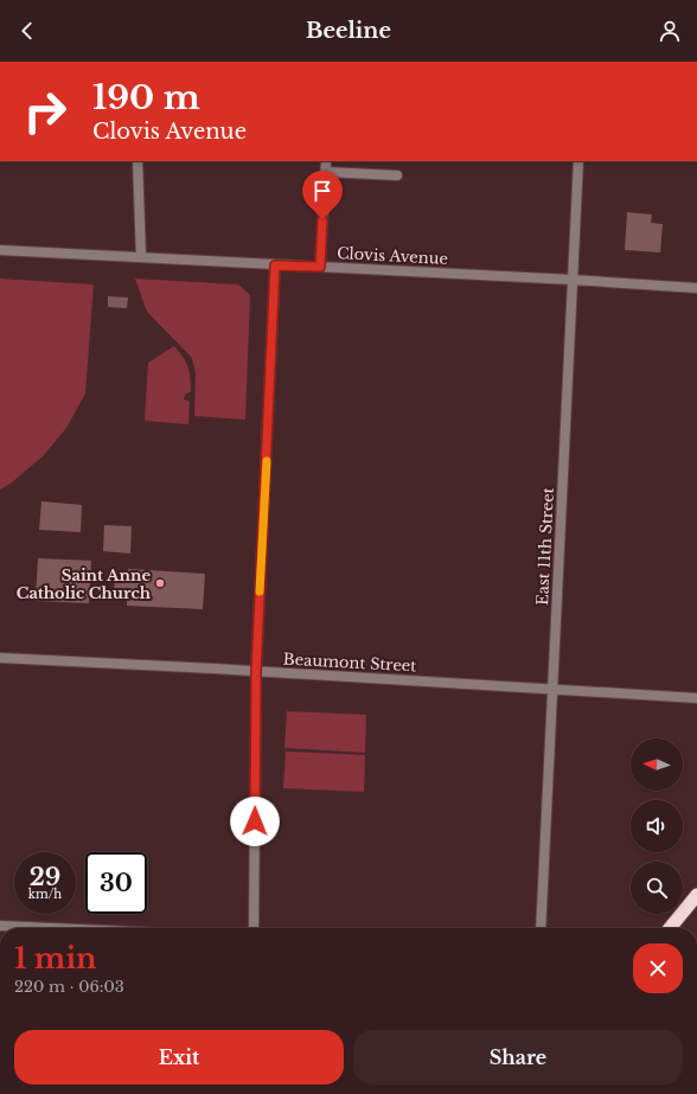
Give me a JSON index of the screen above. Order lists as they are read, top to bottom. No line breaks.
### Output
{"streets":{"street":["Clovis Avenue","East 11th Street","Beaumont Street"]},"crossings":[["Clovis Avenue","East 11th Street"],["East 11th Street","Beaumont Street"]],"places":["Saint Anne Catholic Church"],"north":"left","page":{"header":"Beeline","turn":["190 m","Clovis Avenue"],"speed":"29 km/h","limit":"30","heading":["1 min","220 m · 06:03"],"buttons":["Exit","Share"]}}
